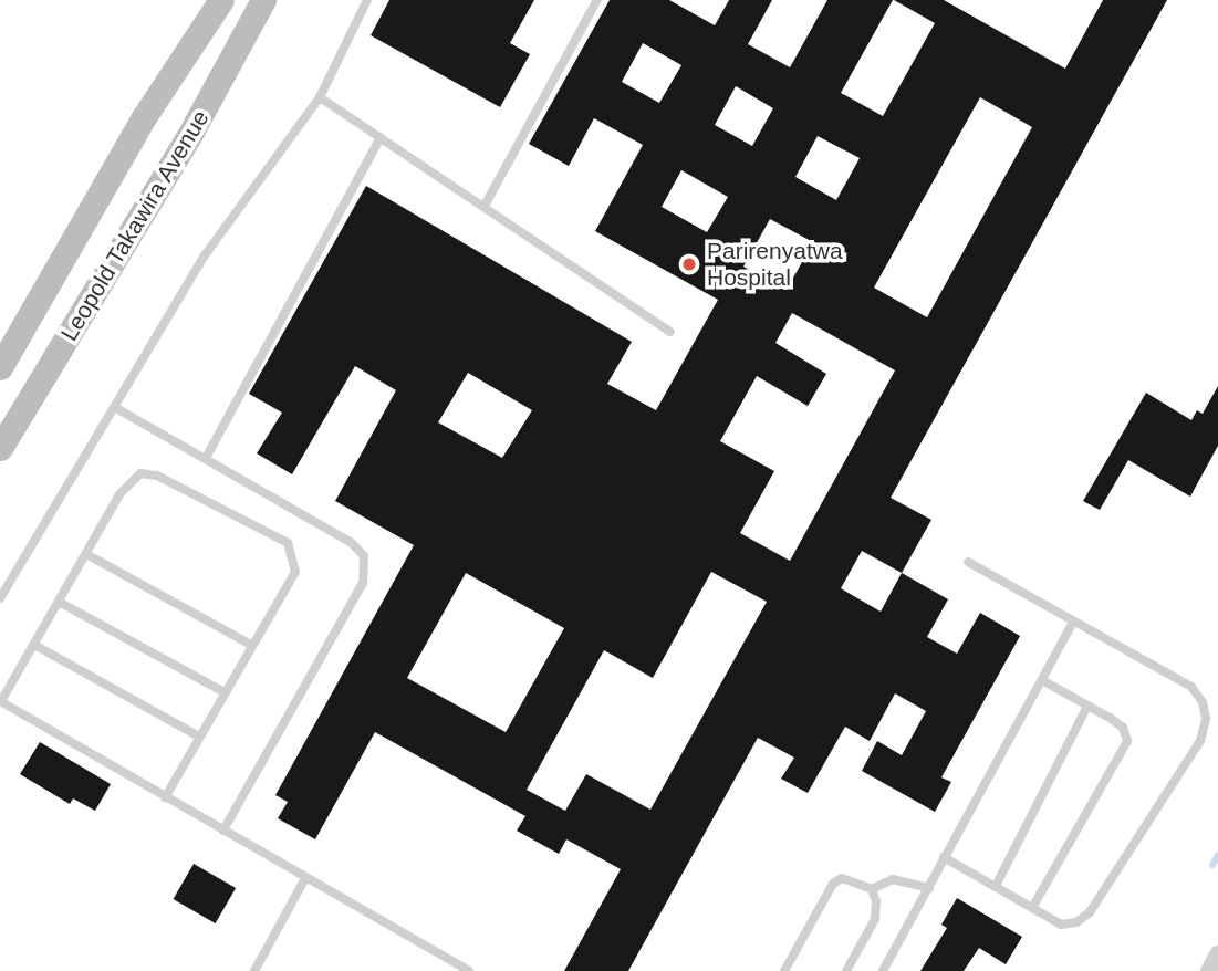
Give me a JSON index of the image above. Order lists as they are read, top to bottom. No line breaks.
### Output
{"streets":{"main road":["Leopold Takawira Avenue"]},"places":["Parirenyatwa Hospital"]}
